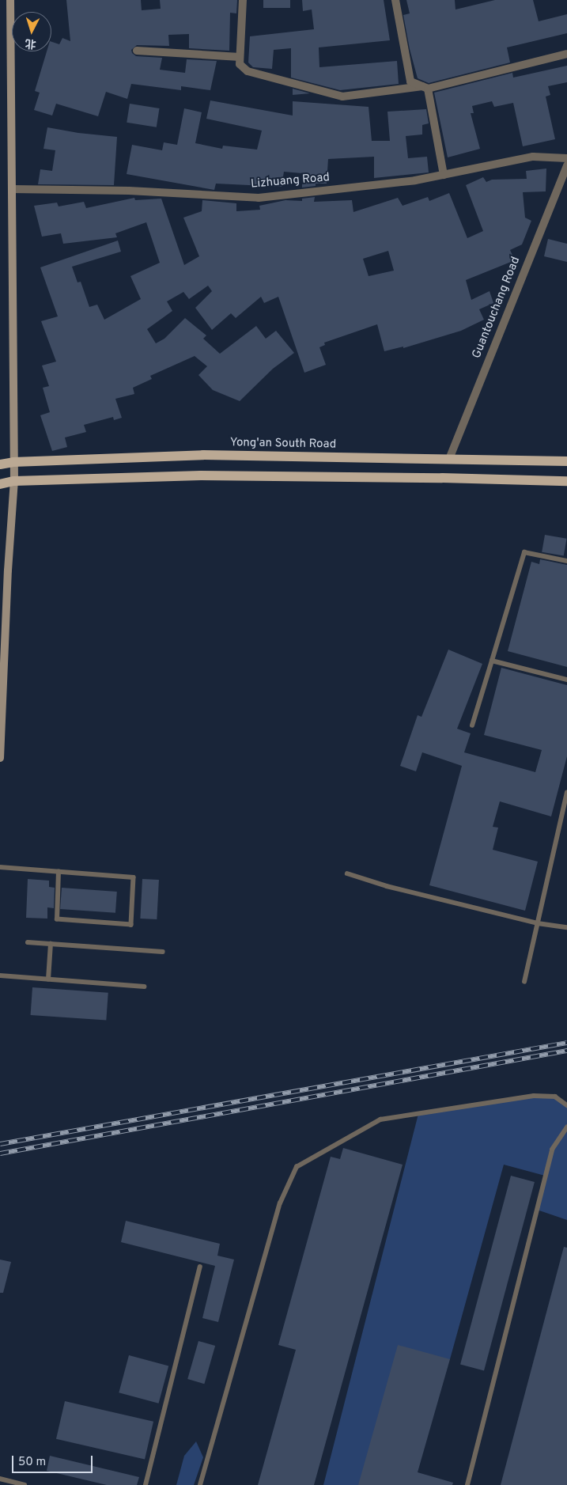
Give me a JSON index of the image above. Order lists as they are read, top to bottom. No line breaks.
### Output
{"streets":{"main road":["Yong'an South Road"],"street":["Lizhuang Road","Guantouchang Road"]},"crossings":[["Guantouchang Road","Yong'an South Road"]],"scale_bar":"50 m","north":"bottom"}
